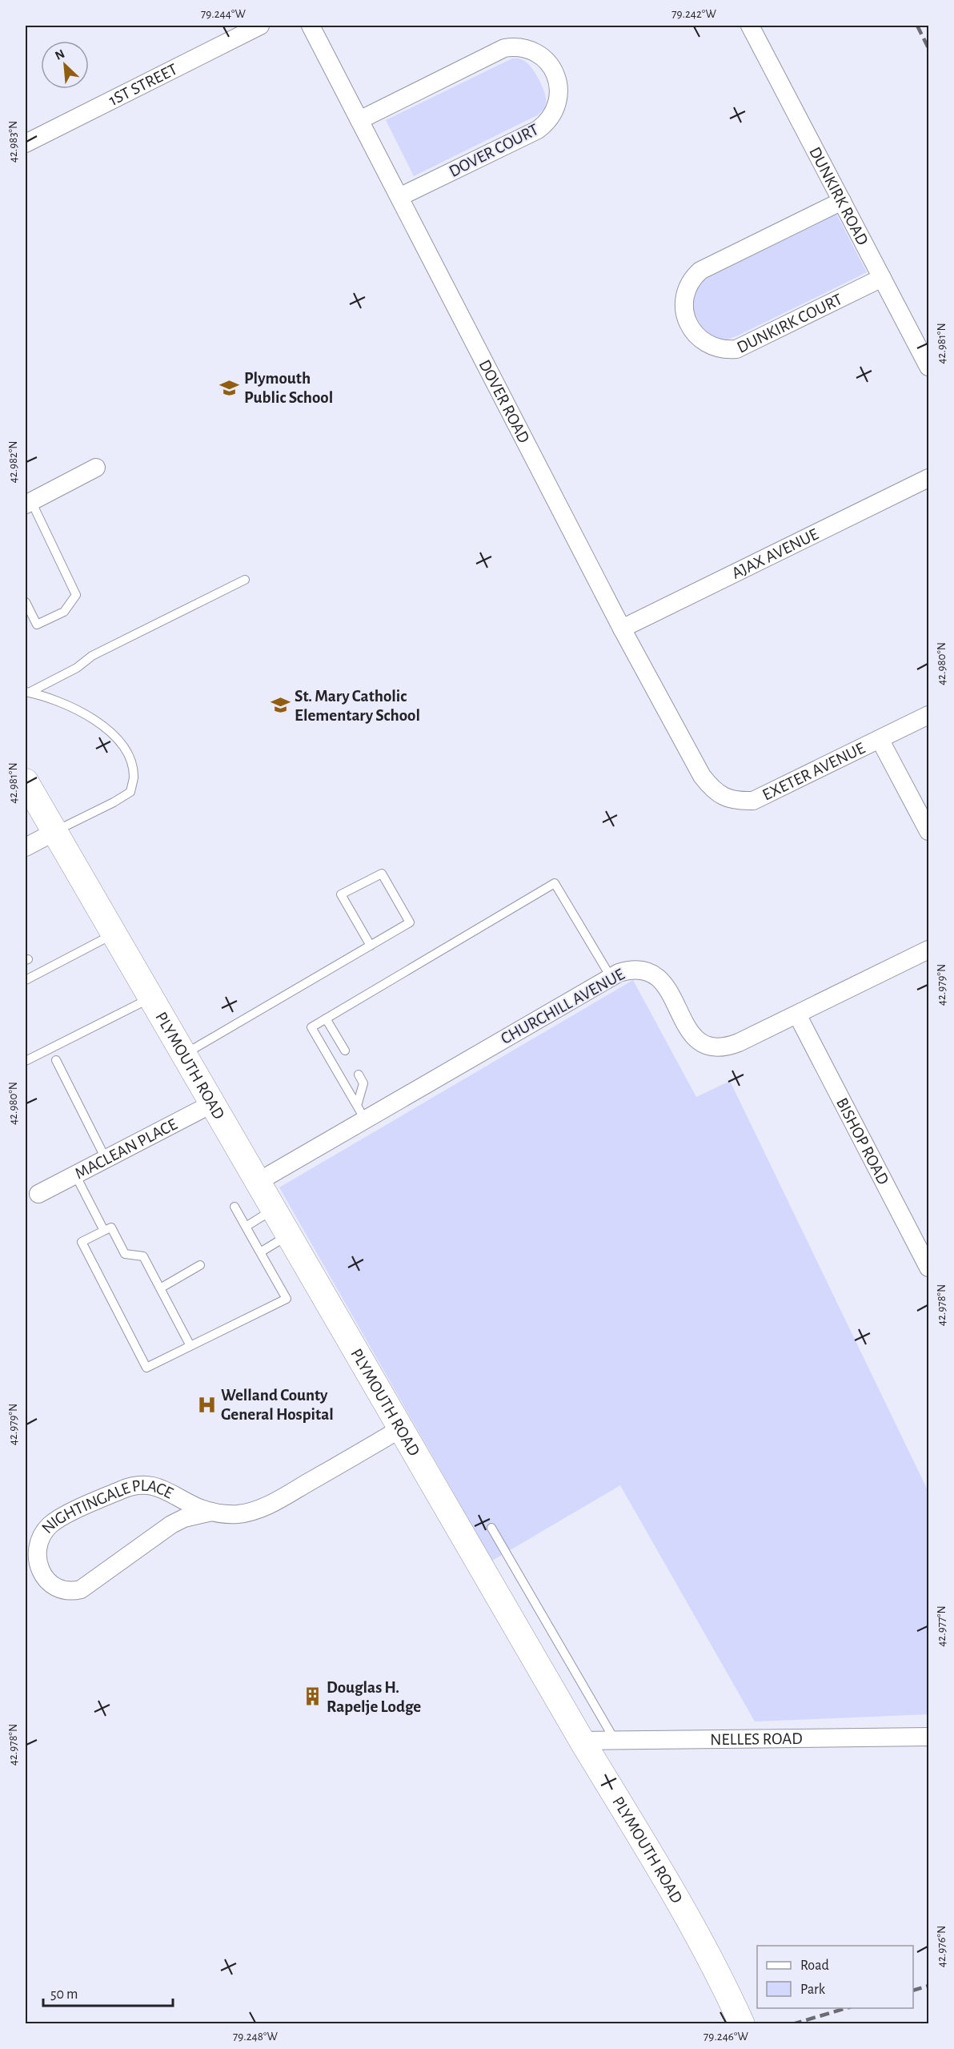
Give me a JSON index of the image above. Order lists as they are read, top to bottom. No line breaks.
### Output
{"streets":{"street":["1ST STREET","DOVER COURT","DUNKIRK ROAD","DUNKIRK COURT","DOVER ROAD","AJAX AVENUE","EXETER AVENUE","CHURCHILL AVENUE","PLYMOUTH ROAD","BISHOP ROAD","MACLEAN PLACE","NIGHTINGALE PLACE","NELLES ROAD"]},"crossings":[["DOVER COURT","DOVER ROAD"],["DUNKIRK ROAD","DUNKIRK COURT"],["DOVER ROAD","AJAX AVENUE"],["DOVER ROAD","EXETER AVENUE"],["CHURCHILL AVENUE","PLYMOUTH ROAD"],["CHURCHILL AVENUE","BISHOP ROAD"],["PLYMOUTH ROAD","MACLEAN PLACE"],["PLYMOUTH ROAD","NIGHTINGALE PLACE"],["PLYMOUTH ROAD","NELLES ROAD"]],"places":{"school or university":["Plymouth Public School","St. Mary Catholic Elementary School"],"hospital":["Welland County General Hospital"],"building":["Douglas H. Rapelje Lodge"]},"legend":["Road","Park"],"scale_bar":"50 m","north":"top left","coordinates":["79.244°W","79.242°W","42.983°N","42.981°N","42.982°N","42.980°N","42.979°N","42.978°N","42.977°N","42.976°N","79.248°W","79.246°W"]}
